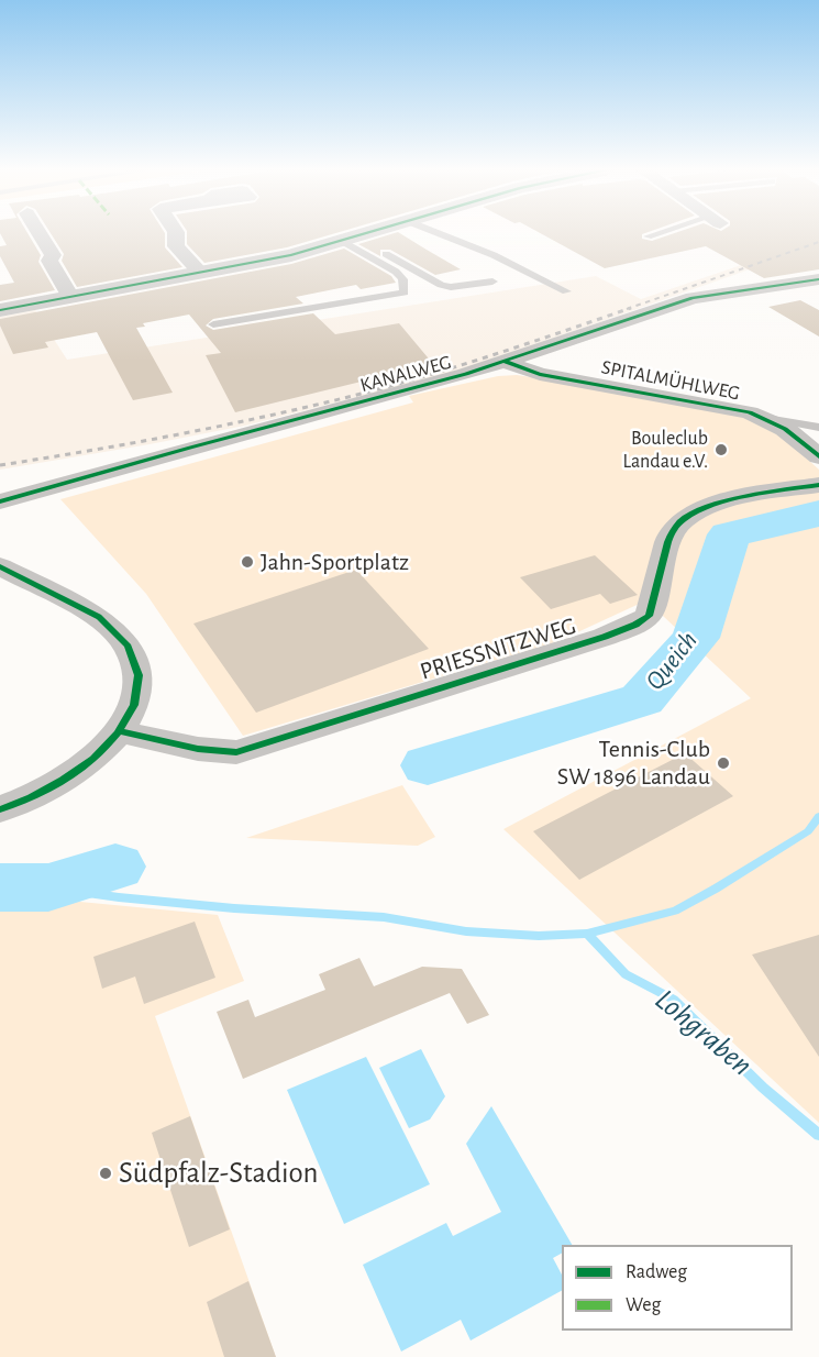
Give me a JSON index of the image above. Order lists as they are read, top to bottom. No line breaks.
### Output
{"streets":{"street":["KANALWEG","SPITALMÜHLWEG","PRIESSNITZWEG"]},"crossings":[["KANALWEG","SPITALMÜHLWEG"]],"water":["Queich","Lohgraben"],"places":["Bouleclub Landau e.V.","Jahn-Sportplatz","Tennis-Club SW 1896 Landau","Südpfalz-Stadion"],"legend":["Radweg","Weg"]}
